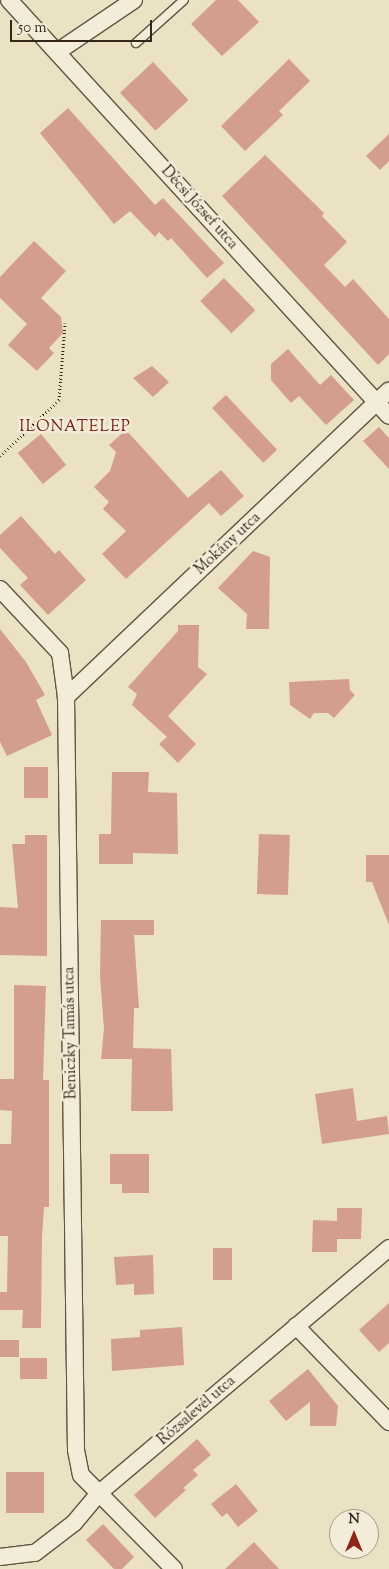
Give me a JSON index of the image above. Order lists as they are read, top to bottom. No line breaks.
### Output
{"streets":{"street":["Décsi József utca","Mokány utca","Beniczky Tamás utca","Rózsalevél utca"]},"crossings":[["Décsi József utca","Mokány utca"],["Mokány utca","Beniczky Tamás utca"],["Beniczky Tamás utca","Rózsalevél utca"]],"districts":["ILONATELEP"],"scale_bar":"50 m","north":"top"}
